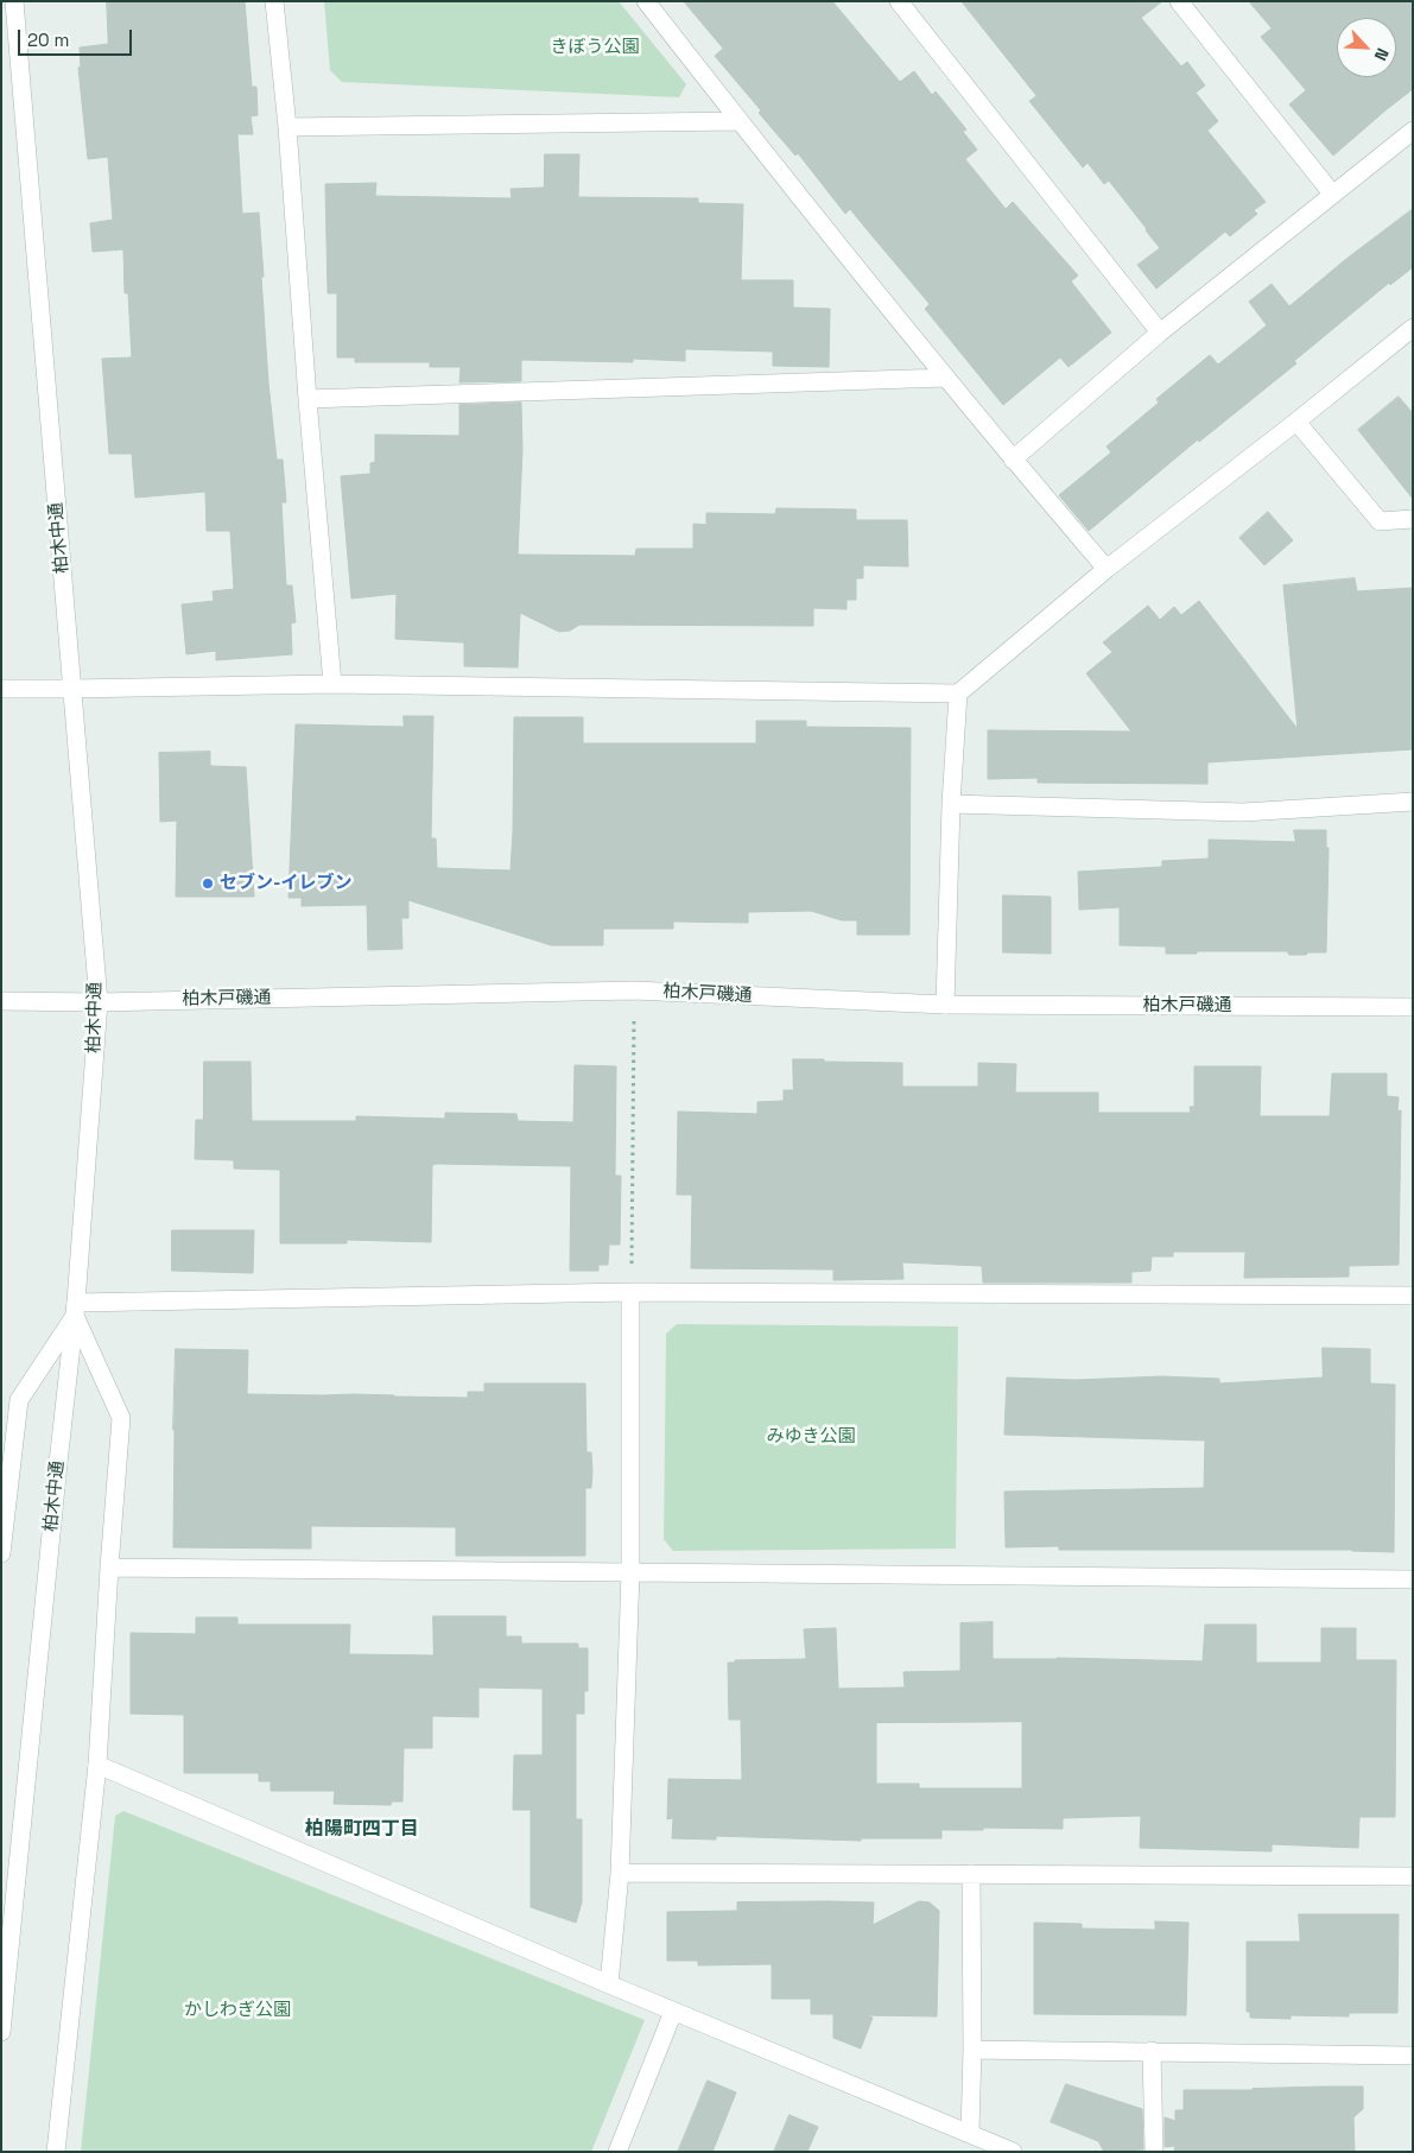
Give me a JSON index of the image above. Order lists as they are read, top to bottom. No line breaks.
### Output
{"streets":{"street":["柏木中通","柏木戸磯通"]},"crossings":[["柏木中通","柏木戸磯通"]],"districts":["柏陽町四丁目"],"parks":["きぼう公園","みゆき公園","かしわぎ公園"],"places":["セブン-イレブン"],"scale_bar":"20 m","north":"bottom right"}
